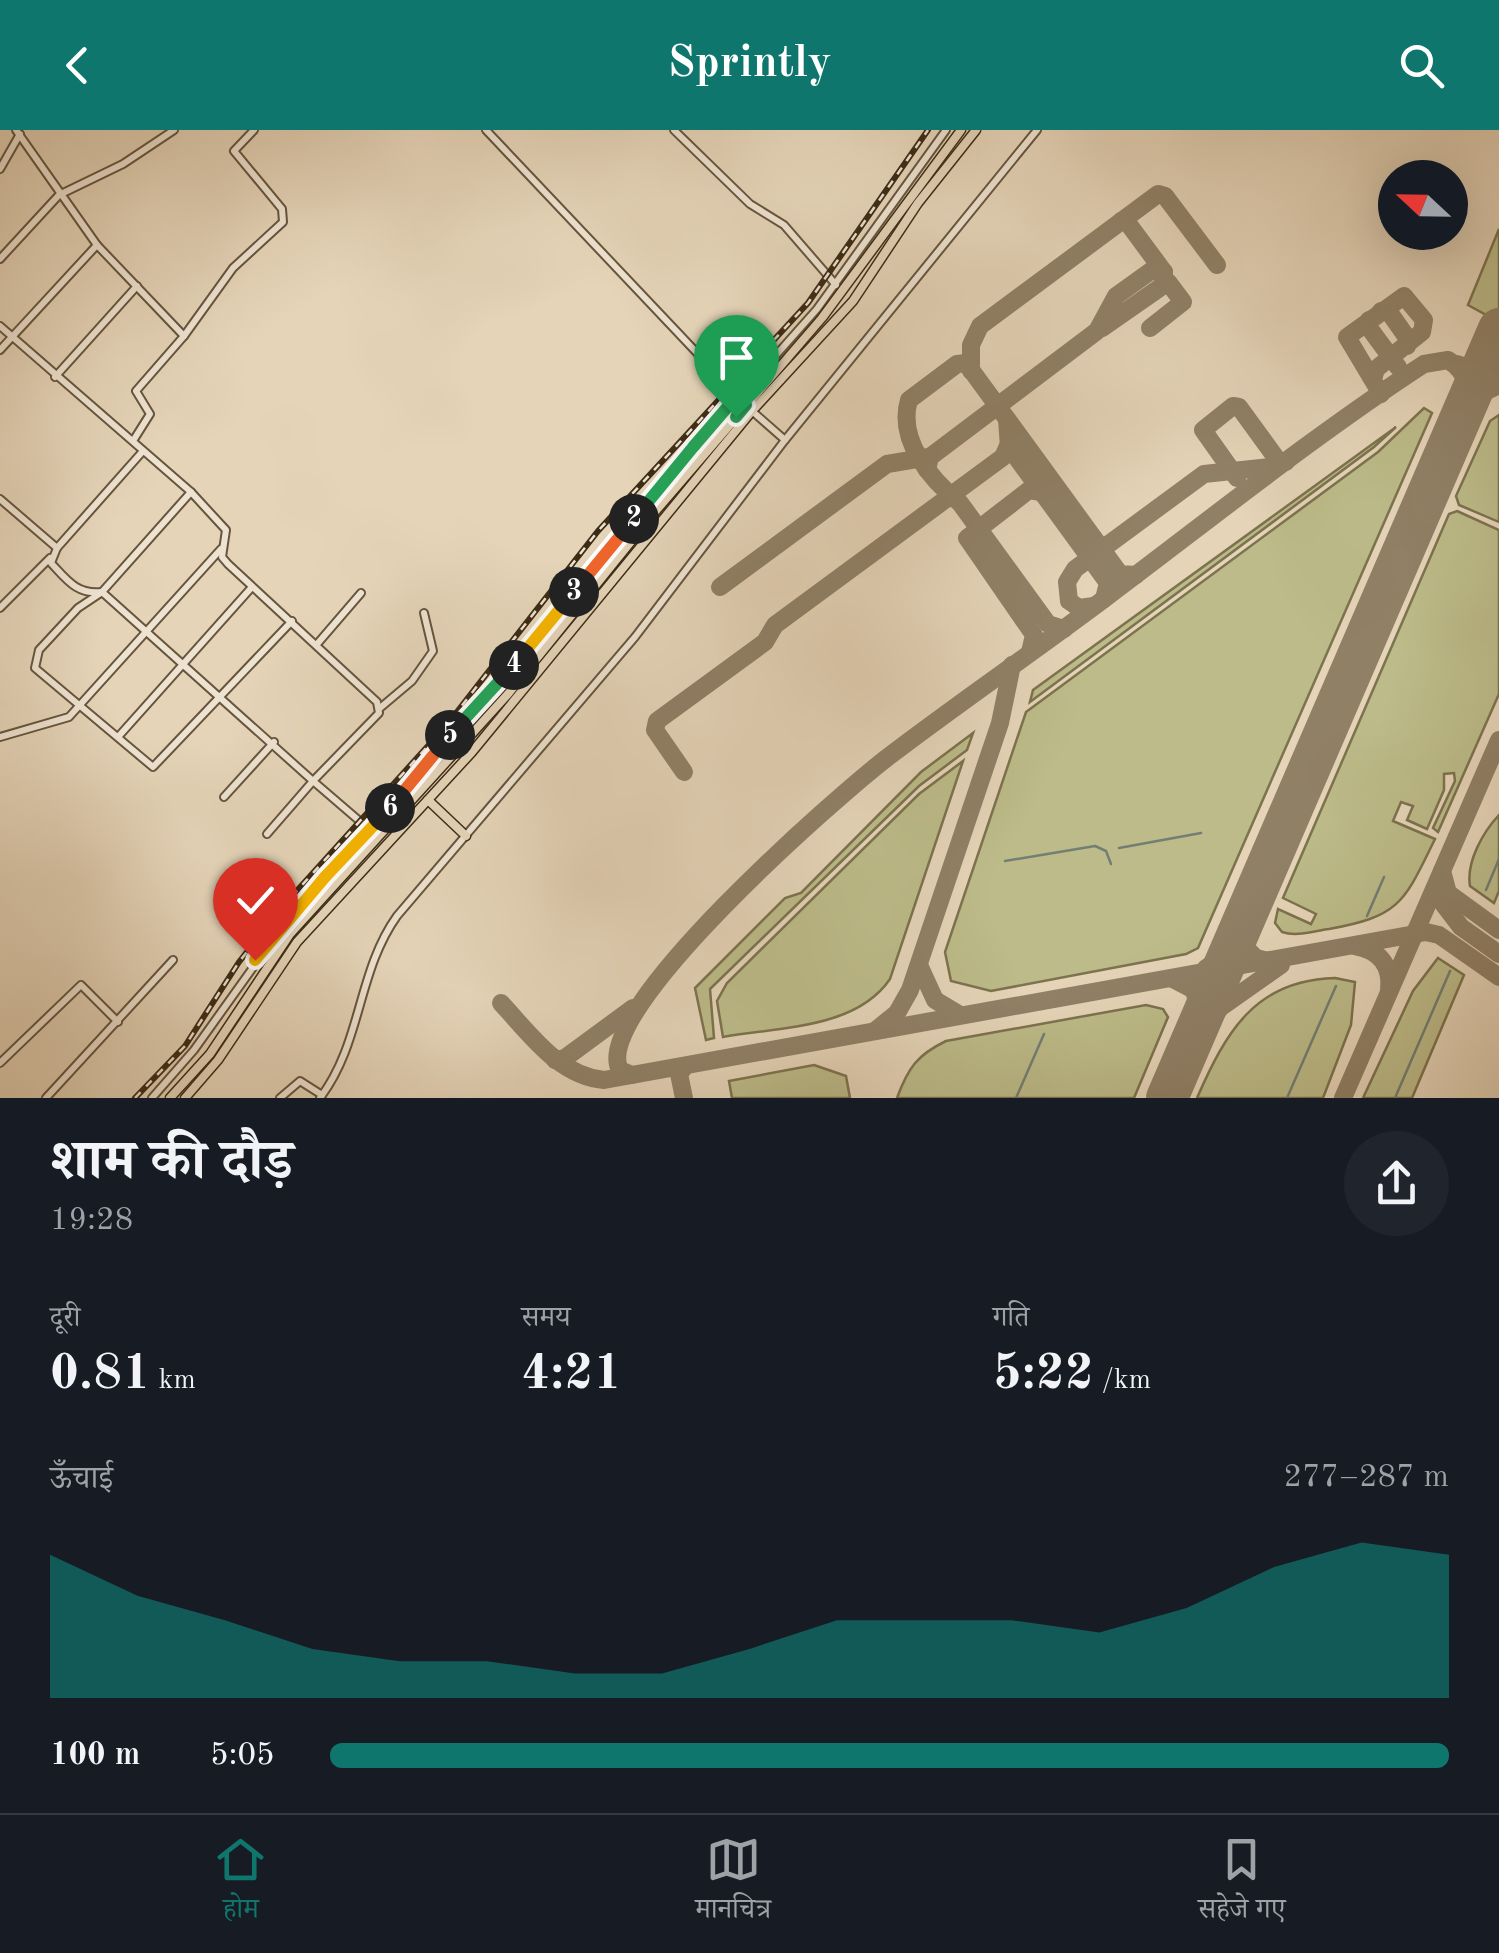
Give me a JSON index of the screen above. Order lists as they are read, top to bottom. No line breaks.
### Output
{"north":"left","page":{"header":"Sprintly","pins":["2","3","4","5","6"],"heading":["शाम की दौड़","19:28"],"stats":[["दूरी","0.81 km"],["समय","4:21"],["गति","5:22 /km"]],"chart":["ऊँचाई","277–287 m"],"list":[{"name":"100 m","note":"5:05"}],"tabs":["होम","मानचित्र","सहेजे गए"]}}
